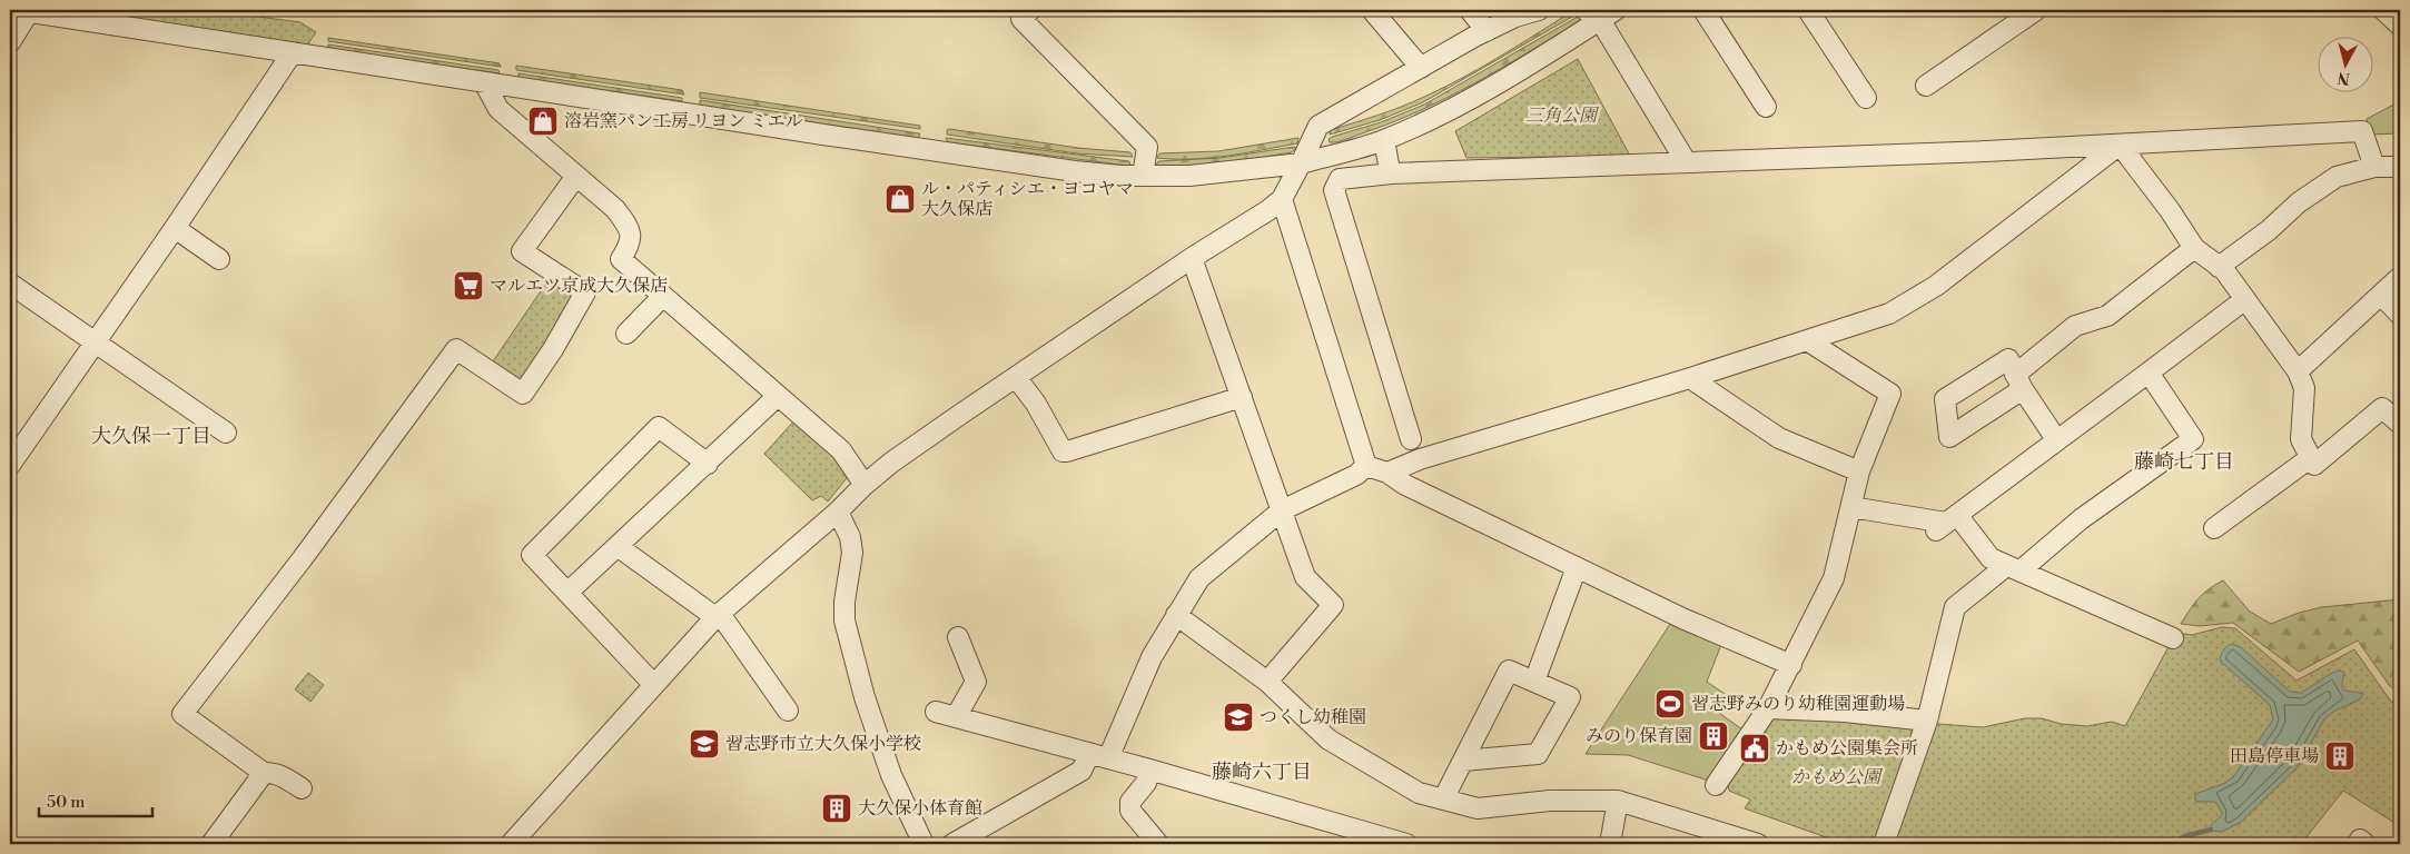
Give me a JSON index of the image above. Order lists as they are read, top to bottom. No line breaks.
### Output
{"districts":["大久保一丁目","藤崎七丁目","藤崎六丁目"],"parks":["三角公園","かもめ公園"],"places":{"shop":["溶岩窯パン工房 リヨン ミエル","ル・パティシエ・ヨコヤマ 大久保店"],"supermarket":["マルエツ京成大久保店"],"sports":["習志野みのり幼稚園運動場"],"school or university":["つくし幼稚園","習志野市立大久保小学校"],"building":["みのり保育園","田島停車場","大久保小体育館"],"public building":["かもめ公園集会所"]},"scale_bar":"50 m","north":"bottom"}
